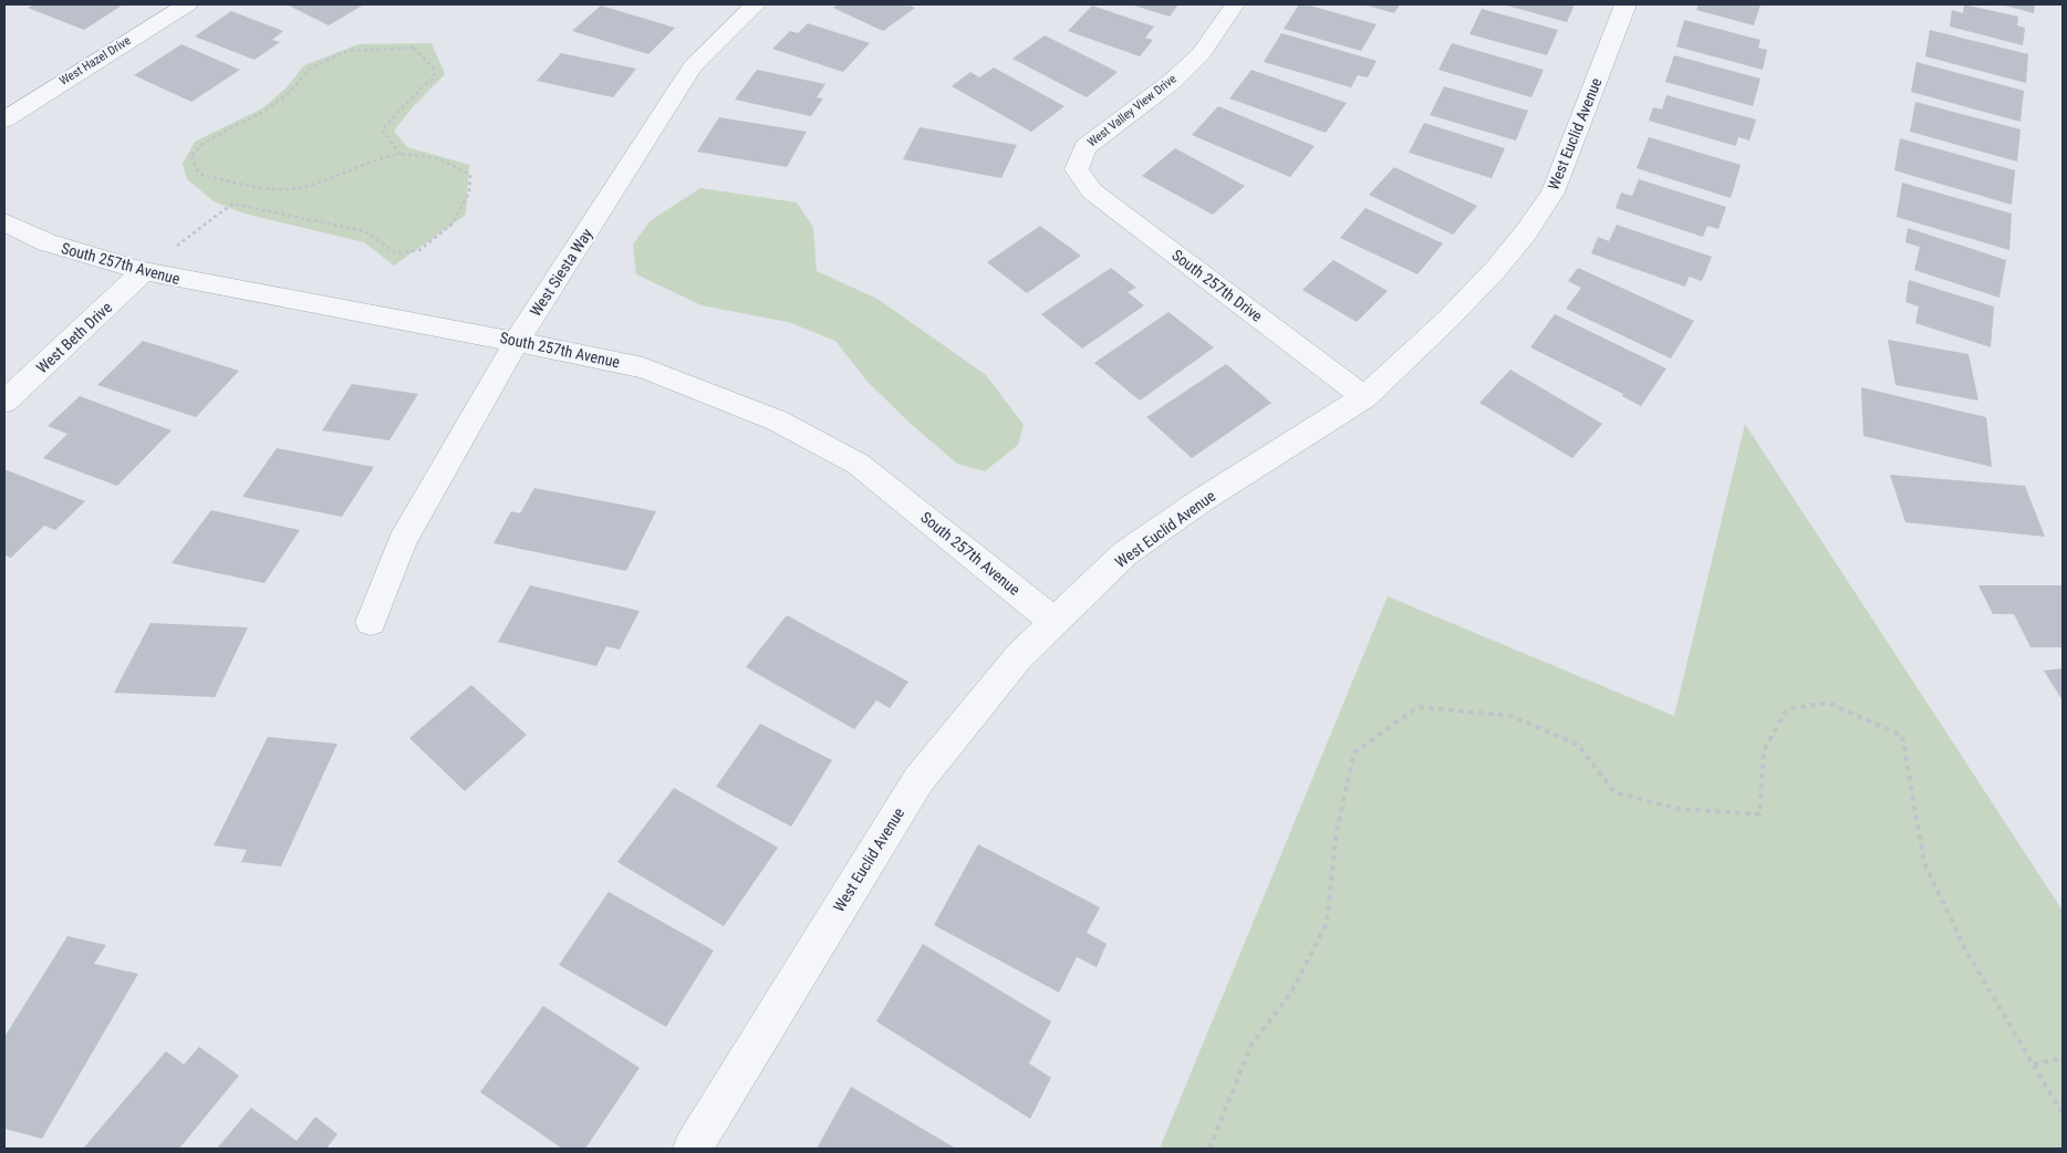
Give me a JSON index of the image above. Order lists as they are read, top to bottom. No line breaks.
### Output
{"streets":{"street":["West Hazel Drive","West Valley View Drive","West Euclid Avenue","South 257th Avenue","West Siesta Way","South 257th Drive","West Beth Drive"]},"crossings":[["West Valley View Drive","South 257th Drive"],["West Euclid Avenue","South 257th Avenue"],["West Euclid Avenue","South 257th Drive"],["South 257th Avenue","West Siesta Way"],["South 257th Avenue","West Beth Drive"]]}
